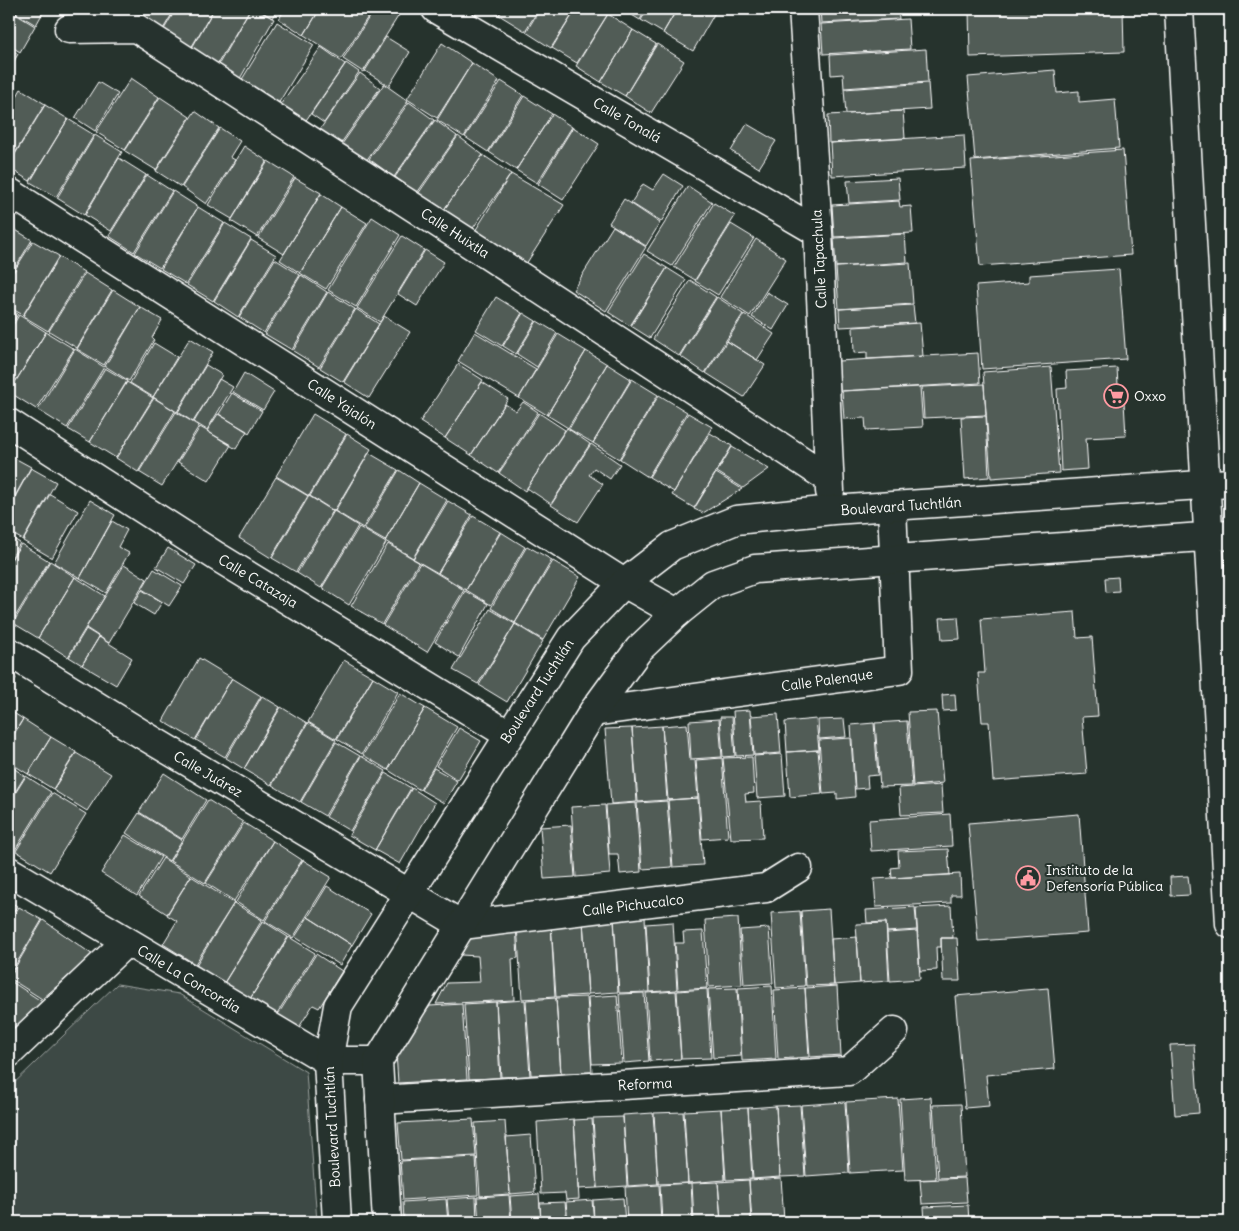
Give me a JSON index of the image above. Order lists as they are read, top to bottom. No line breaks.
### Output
{"streets":{"street":["Calle Tonalá","Calle Huixtla","Calle Tapachula","Calle Yajalón","Boulevard Tuchtlán","Calle Catazaja","Calle Palenque","Calle Juárez","Calle Pichucalco","Calle La Concordia","Reforma"]},"crossings":[["Calle Tonalá","Calle Tapachula"],["Calle Huixtla","Calle Tapachula"],["Calle Tapachula","Boulevard Tuchtlán"],["Calle Yajalón","Boulevard Tuchtlán"],["Boulevard Tuchtlán","Calle Catazaja"],["Boulevard Tuchtlán","Calle Palenque"],["Boulevard Tuchtlán","Calle Juárez"],["Boulevard Tuchtlán","Calle La Concordia"],["Calle Juárez","Calle Pichucalco"]],"places":{"supermarket":["Oxxo"],"public building":["Instituto de la Defensoría Pública"]}}
